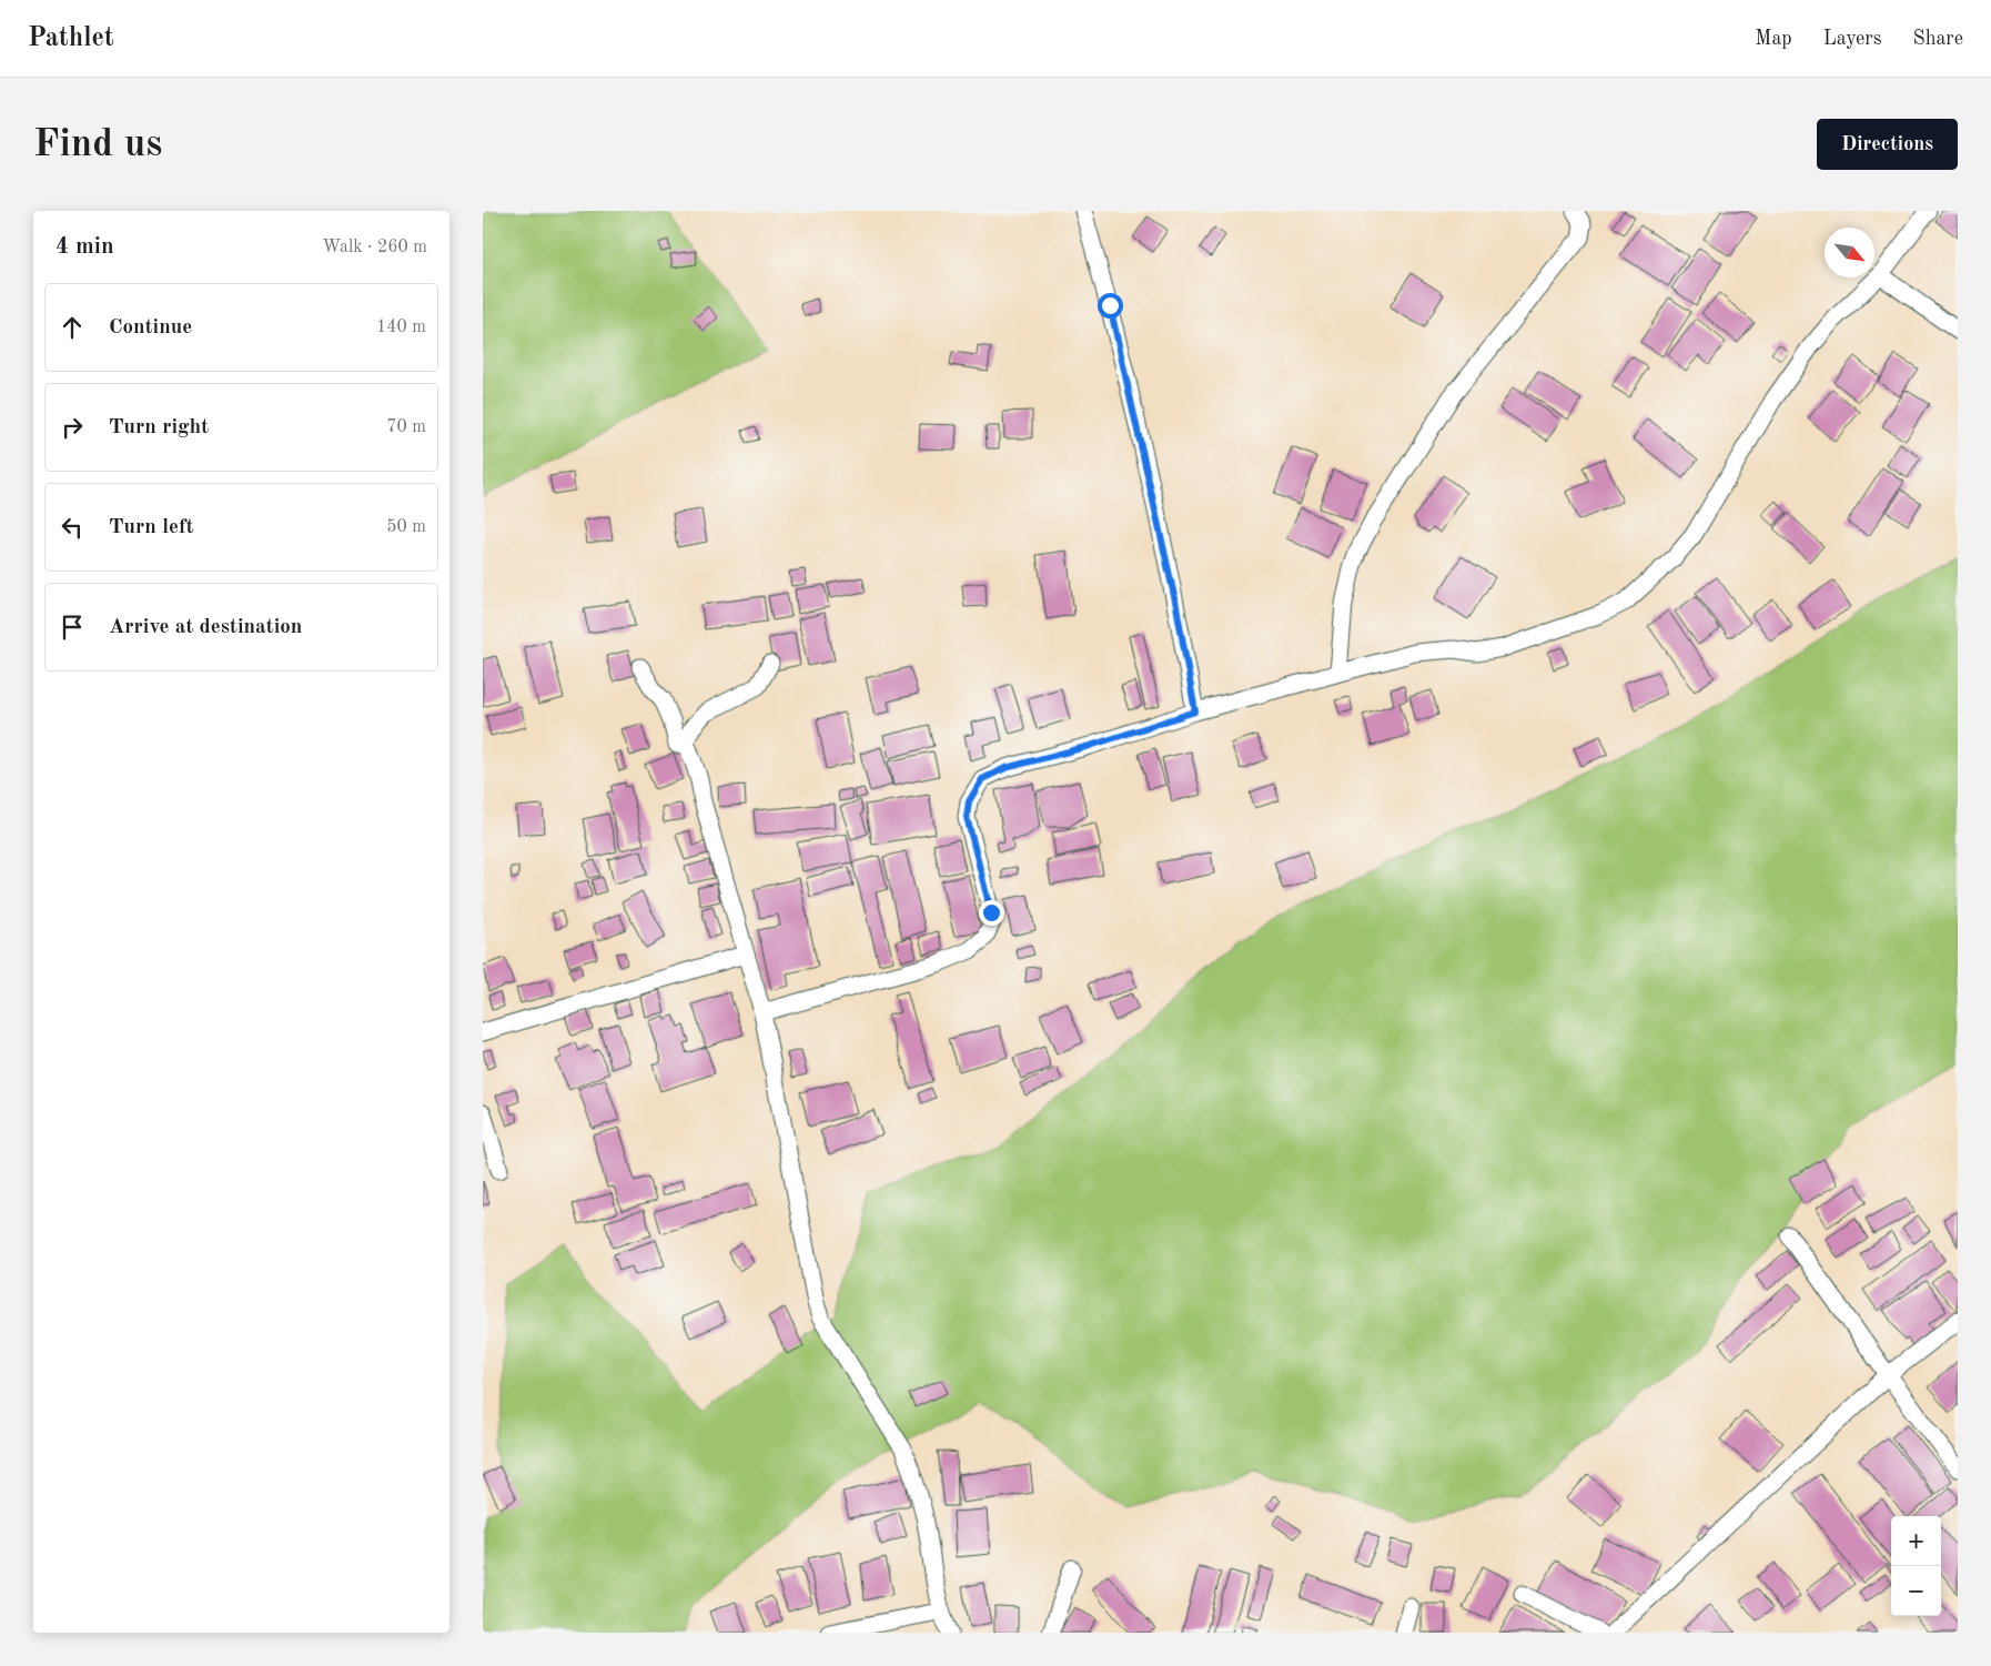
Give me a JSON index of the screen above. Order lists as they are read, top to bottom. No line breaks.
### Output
{"north":"bottom right","page":{"header":"Pathlet","nav":["Map","Layers","Share"],"buttons":"Directions","title":"Find us","heading":["4 min","Walk · 260 m"],"list":[["Continue","140 m"],["Turn right","70 m"],["Turn left","50 m"],"Arrive at destination"],"map_buttons":["+","−"]}}
